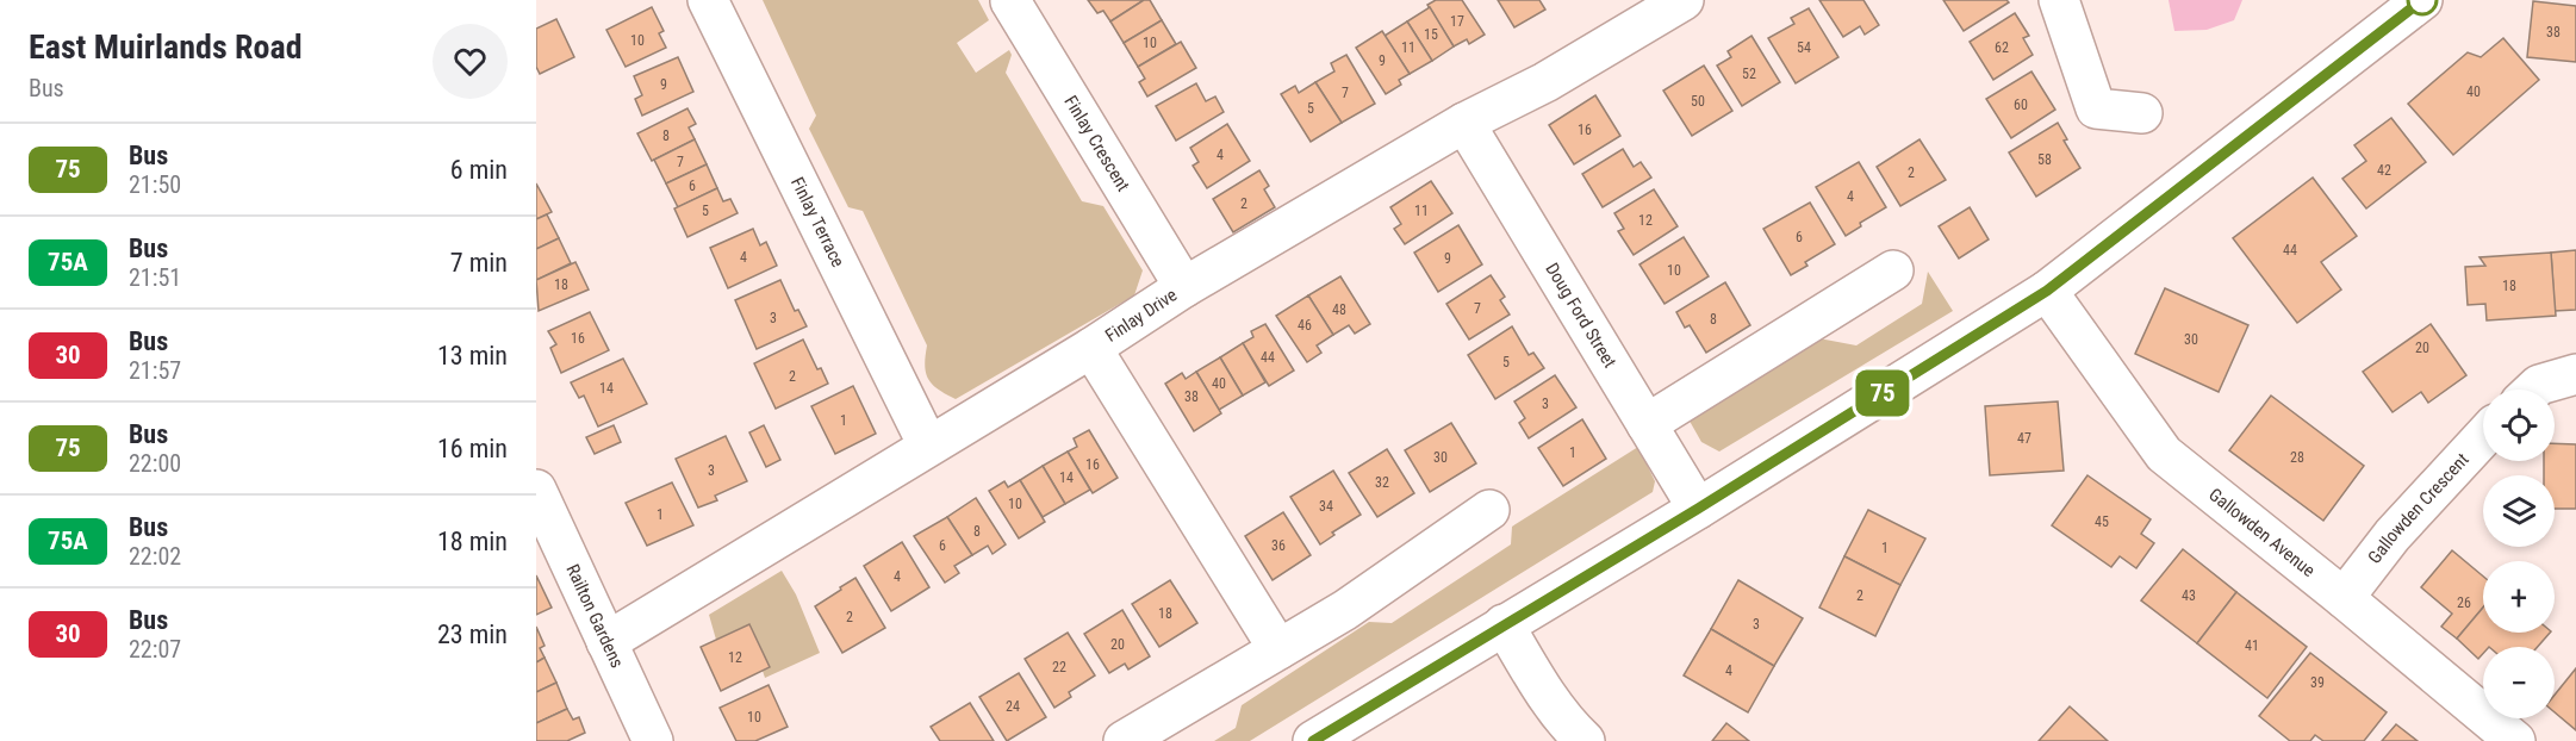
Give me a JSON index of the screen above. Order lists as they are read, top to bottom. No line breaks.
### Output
{"streets":{"street":["Finlay Crescent","Finlay Terrace","Finlay Drive","Doug Ford Street","Gallowden Crescent","Gallowden Avenue","Railton Gardens"]},"crossings":[["Finlay Crescent","Finlay Drive"],["Finlay Terrace","Finlay Drive"],["Finlay Drive","Doug Ford Street"],["Finlay Drive","Railton Gardens"],["Gallowden Crescent","Gallowden Avenue"]],"lines":["bus line 75"],"house_numbers":["17","38","15","10","10","11","54","62","9","52","9","40","7","50","60","5","16","8","4","58","7","42","2","6","4","2","5","11","12","6","44","4","9","10","18","18","7","48","3","8","46","16","30","20","44","5","2","40","14","38","3","1","47","1","30","28","16","3","14","32","10","34","1","45","8","6","36","1","4","2","43","26","18","2","3","20","41","12","22","4","39","24","10"],"page":{"heading":["East Muirlands Road","Bus"],"on_map":"75","list":[{"mark":"75","name":"Bus","note":"21:50","value":"6 min"},{"mark":"75A","name":"Bus","note":"21:51","value":"7 min"},{"mark":"30","name":"Bus","note":"21:57","value":"13 min"},{"mark":"75","name":"Bus","note":"22:00","value":"16 min"},{"mark":"75A","name":"Bus","note":"22:02","value":"18 min"},{"mark":"30","name":"Bus","note":"22:07","value":"23 min"}],"map_buttons":["+","−"]}}
